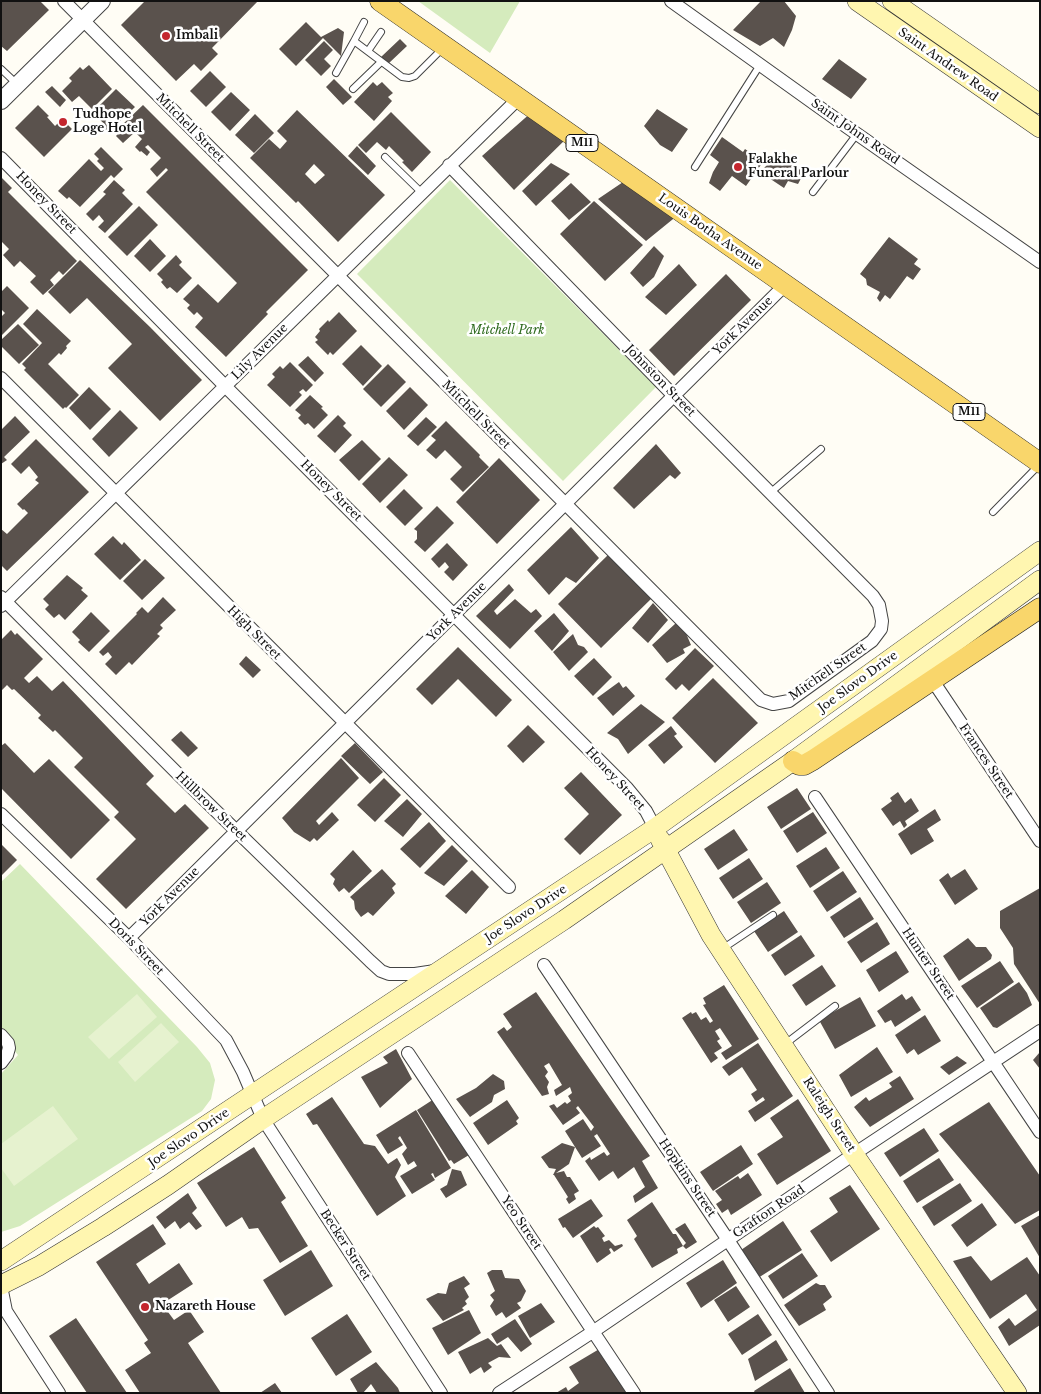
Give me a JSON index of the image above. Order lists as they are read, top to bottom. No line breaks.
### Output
{"streets":{"main road":["Saint Andrew Road","M11","Louis Botha Avenue","Joe Slovo Drive","Raleigh Street"],"street":["Mitchell Street","Saint Johns Road","Honey Street","York Avenue","Lily Avenue","Johnston Street","High Street","Frances Street","Hillbrow Street","Doris Street","Hunter Street","Hopkins Street","Grafton Road","Yeo Street","Becker Street"]},"crossings":[["Mitchell Street","York Avenue"],["Mitchell Street","Lily Avenue"],["Mitchell Street","Johnston Street"],["Honey Street","York Avenue"],["Honey Street","Lily Avenue"],["Honey Street","Joe Slovo Drive"],["Honey Street","Raleigh Street"],["Louis Botha Avenue","York Avenue"],["Louis Botha Avenue","Lily Avenue"],["York Avenue","Johnston Street"],["York Avenue","High Street"],["York Avenue","Hillbrow Street"],["York Avenue","Doris Street"],["Lily Avenue","Johnston Street"],["Lily Avenue","High Street"],["Lily Avenue","Hillbrow Street"],["Joe Slovo Drive","Hillbrow Street"],["Joe Slovo Drive","Doris Street"],["Joe Slovo Drive","Raleigh Street"],["Joe Slovo Drive","Becker Street"],["Doris Street","Becker Street"],["Hunter Street","Grafton Road"],["Raleigh Street","Grafton Road"],["Hopkins Street","Grafton Road"],["Grafton Road","Yeo Street"]],"parks":["Mitchell Park"],"places":["Imbali","Tudhope Loge Hotel","Falakhe Funeral Parlour","Nazareth House"]}
